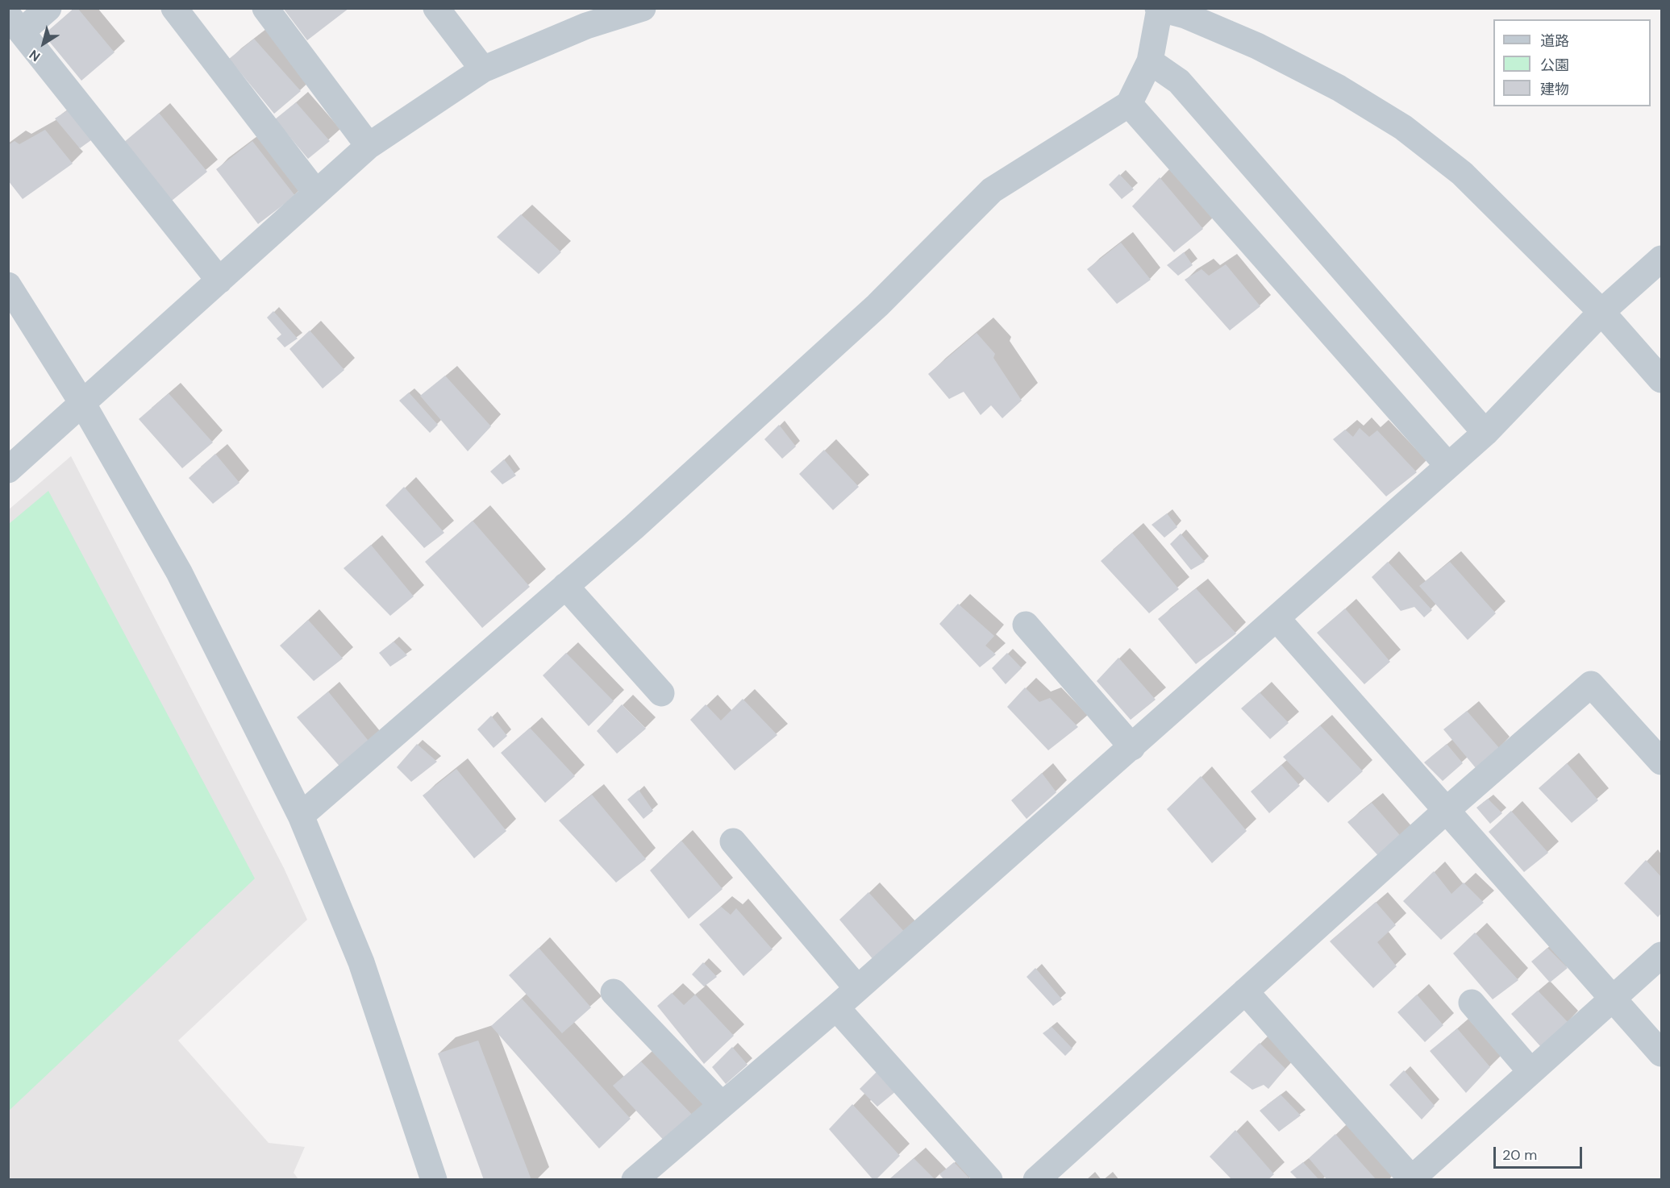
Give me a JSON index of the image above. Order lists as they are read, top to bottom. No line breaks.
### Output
{"legend":["道路","公園","建物"],"scale_bar":"20 m","north":"bottom left"}
